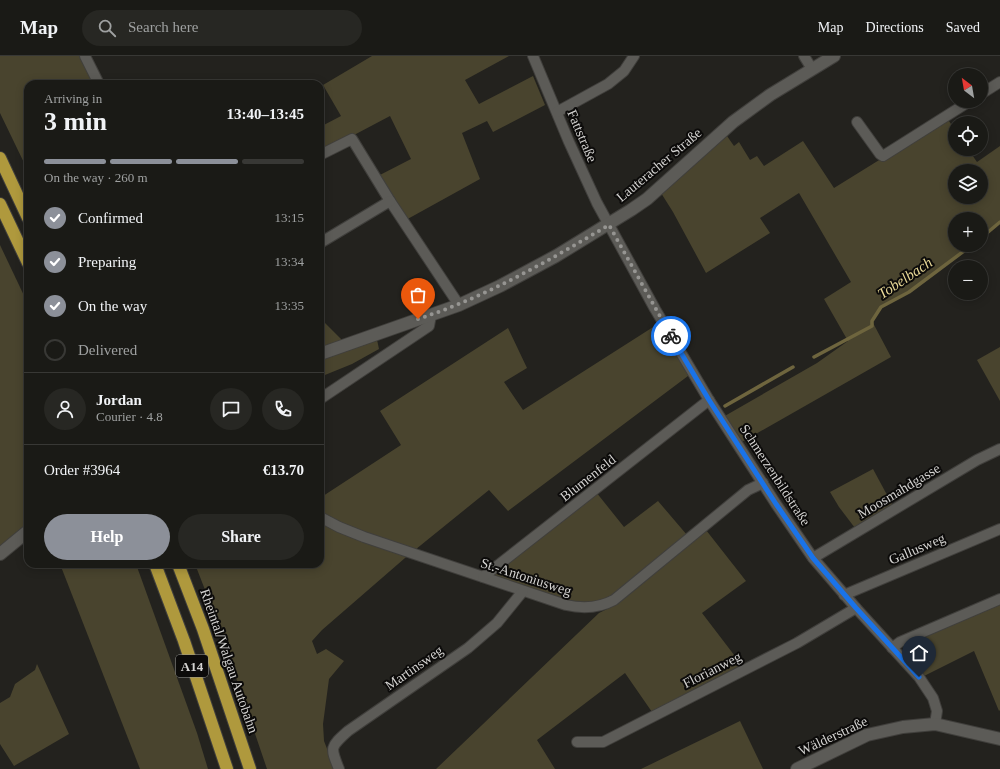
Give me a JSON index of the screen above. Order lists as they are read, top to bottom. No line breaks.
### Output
{"streets":{"highway":["Rheintal/Walgau Autobahn","A14"],"street":["Fattstraße","Lauteracher Straße","Schmerzenbildstraße","Blumenfeld","Moosmahdgasse","Gallusweg","St.-Antoniusweg","Martinsweg","Florianweg","Wälderstraße"]},"crossings":[["Fattstraße","Lauteracher Straße"],["Fattstraße","Schmerzenbildstraße"],["Lauteracher Straße","Schmerzenbildstraße"],["Schmerzenbildstraße","Blumenfeld"],["Schmerzenbildstraße","Moosmahdgasse"],["Schmerzenbildstraße","Gallusweg"],["Schmerzenbildstraße","St.-Antoniusweg"],["Schmerzenbildstraße","Florianweg"],["Schmerzenbildstraße","Wälderstraße"],["Blumenfeld","St.-Antoniusweg"],["St.-Antoniusweg","Martinsweg"]],"water":["Tobelbach"],"north":"top left","page":{"header":"Map","search":"Search here","nav":["Map","Directions","Saved"],"map_buttons":["+","−"],"heading":["3 min","Arriving in","13:40–13:45"],"panel":["Jordan","Courier · 4.8","Order #3964","€13.70"],"bar":"On the way · 260 m","list":[["Confirmed","13:15"],["Preparing","13:34"],["On the way","13:35"],"Delivered"],"buttons":["Help","Share"]}}
